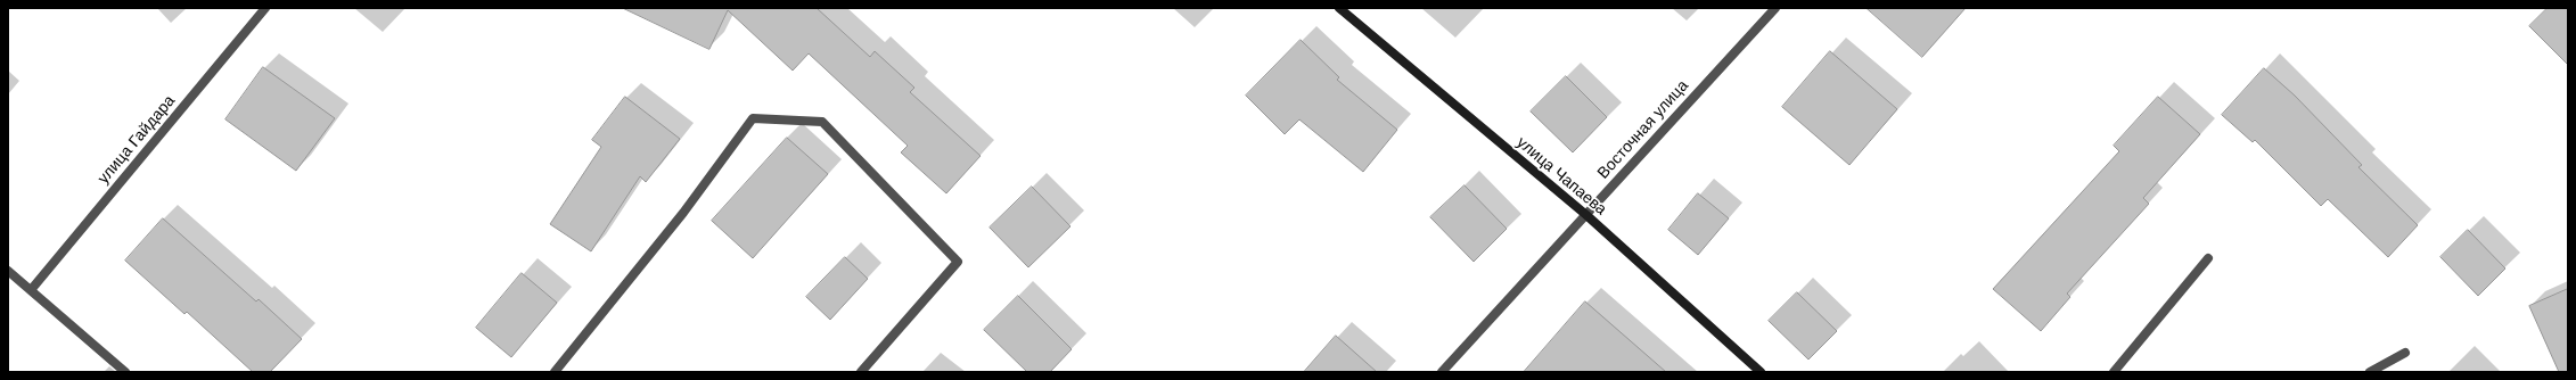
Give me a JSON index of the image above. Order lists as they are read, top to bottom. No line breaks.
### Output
{"streets":{"street":["Восточная улица","улица Гайдара","улица Чапаева"]},"crossings":[["Восточная улица","улица Чапаева"]]}
